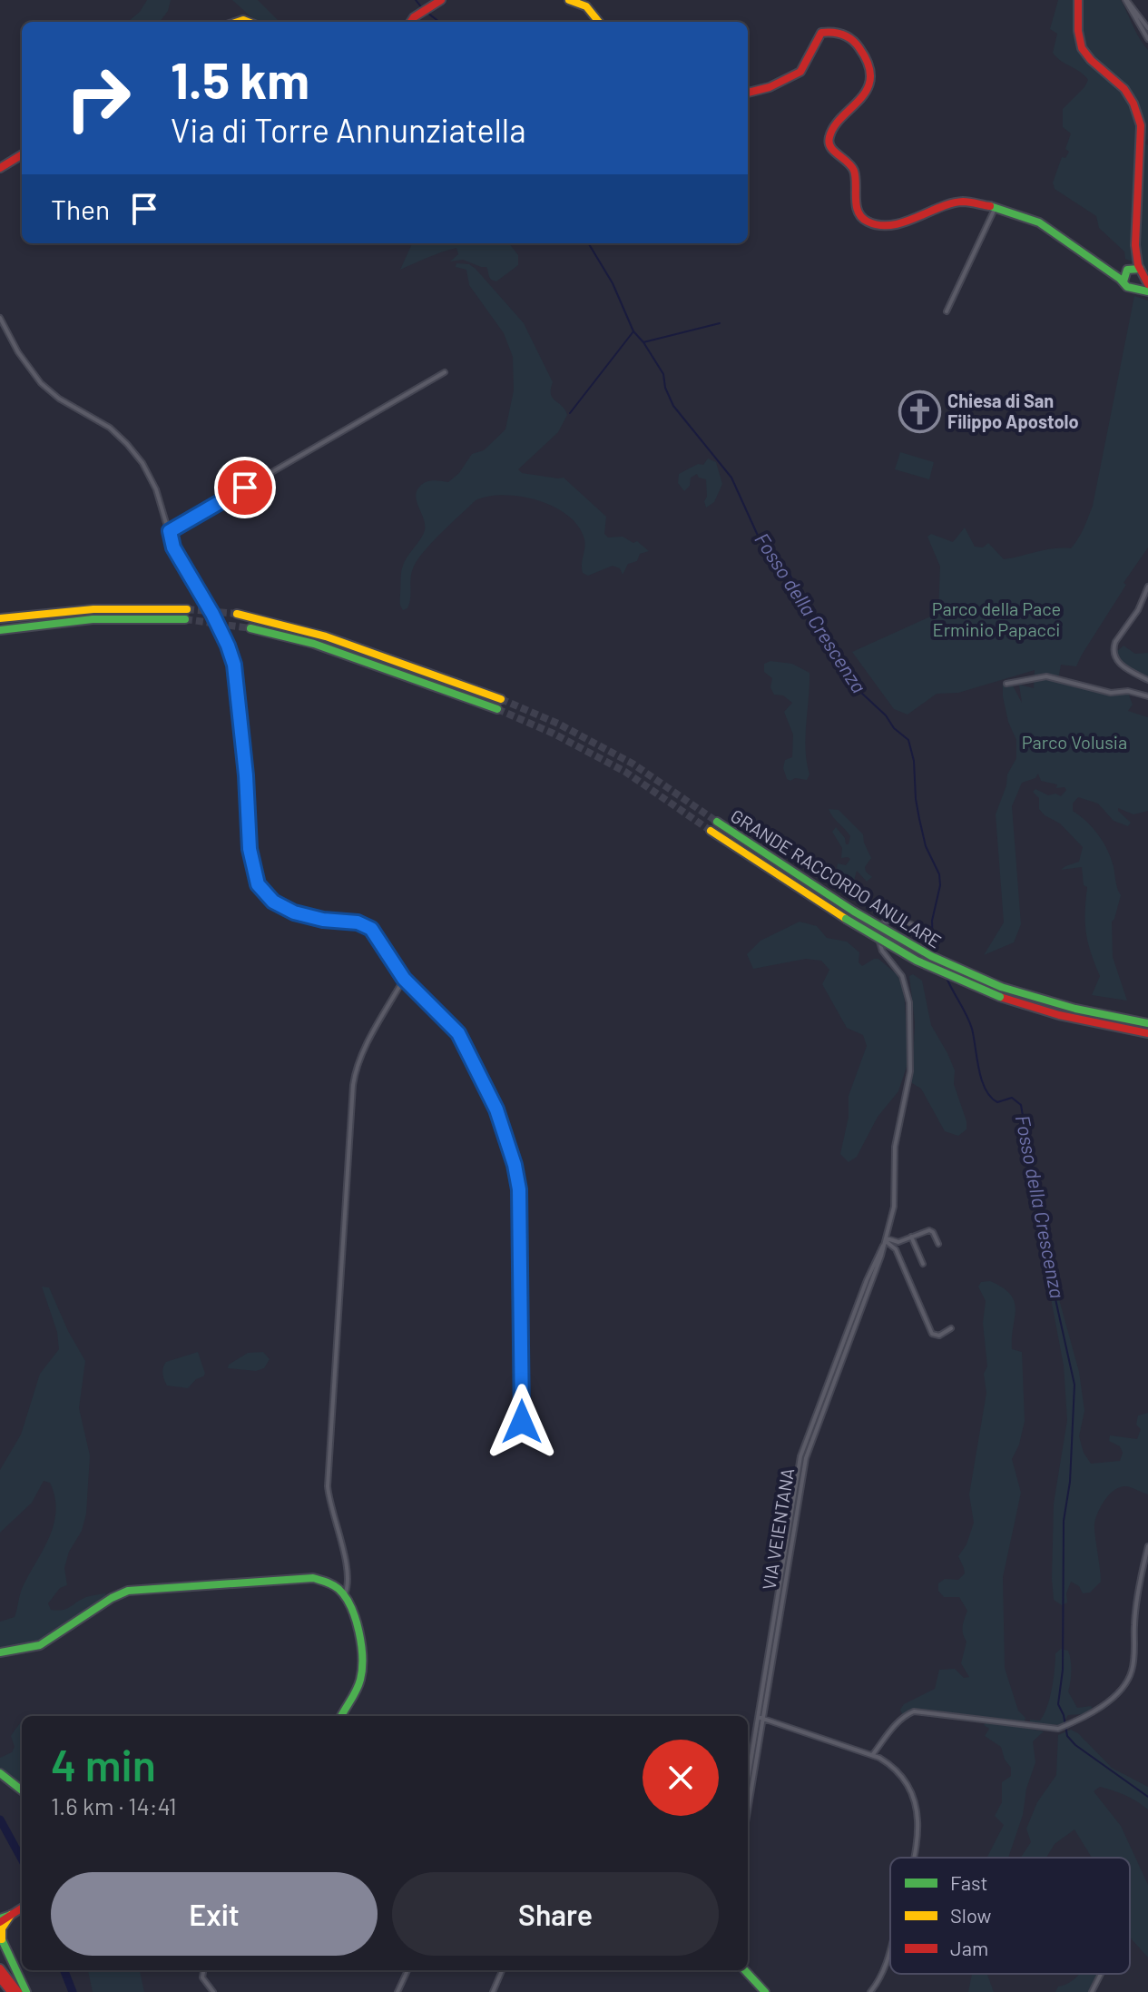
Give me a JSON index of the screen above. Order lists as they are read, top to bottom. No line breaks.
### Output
{"streets":{"main road":["GRANDE RACCORDO ANULARE"],"street":["VIA VEIENTANA"]},"water":["Fosso della Crescenza"],"parks":["Parco della Pace Erminio Papacci","Parco Volusia"],"places":{"church":["Chiesa di San Filippo Apostolo"]},"legend":["Fast","Slow","Jam"],"page":{"turn":["1.5 km","Via di Torre Annunziatella"],"then":"Then","heading":["4 min","1.6 km · 14:41"],"buttons":["Exit","Share"]}}
